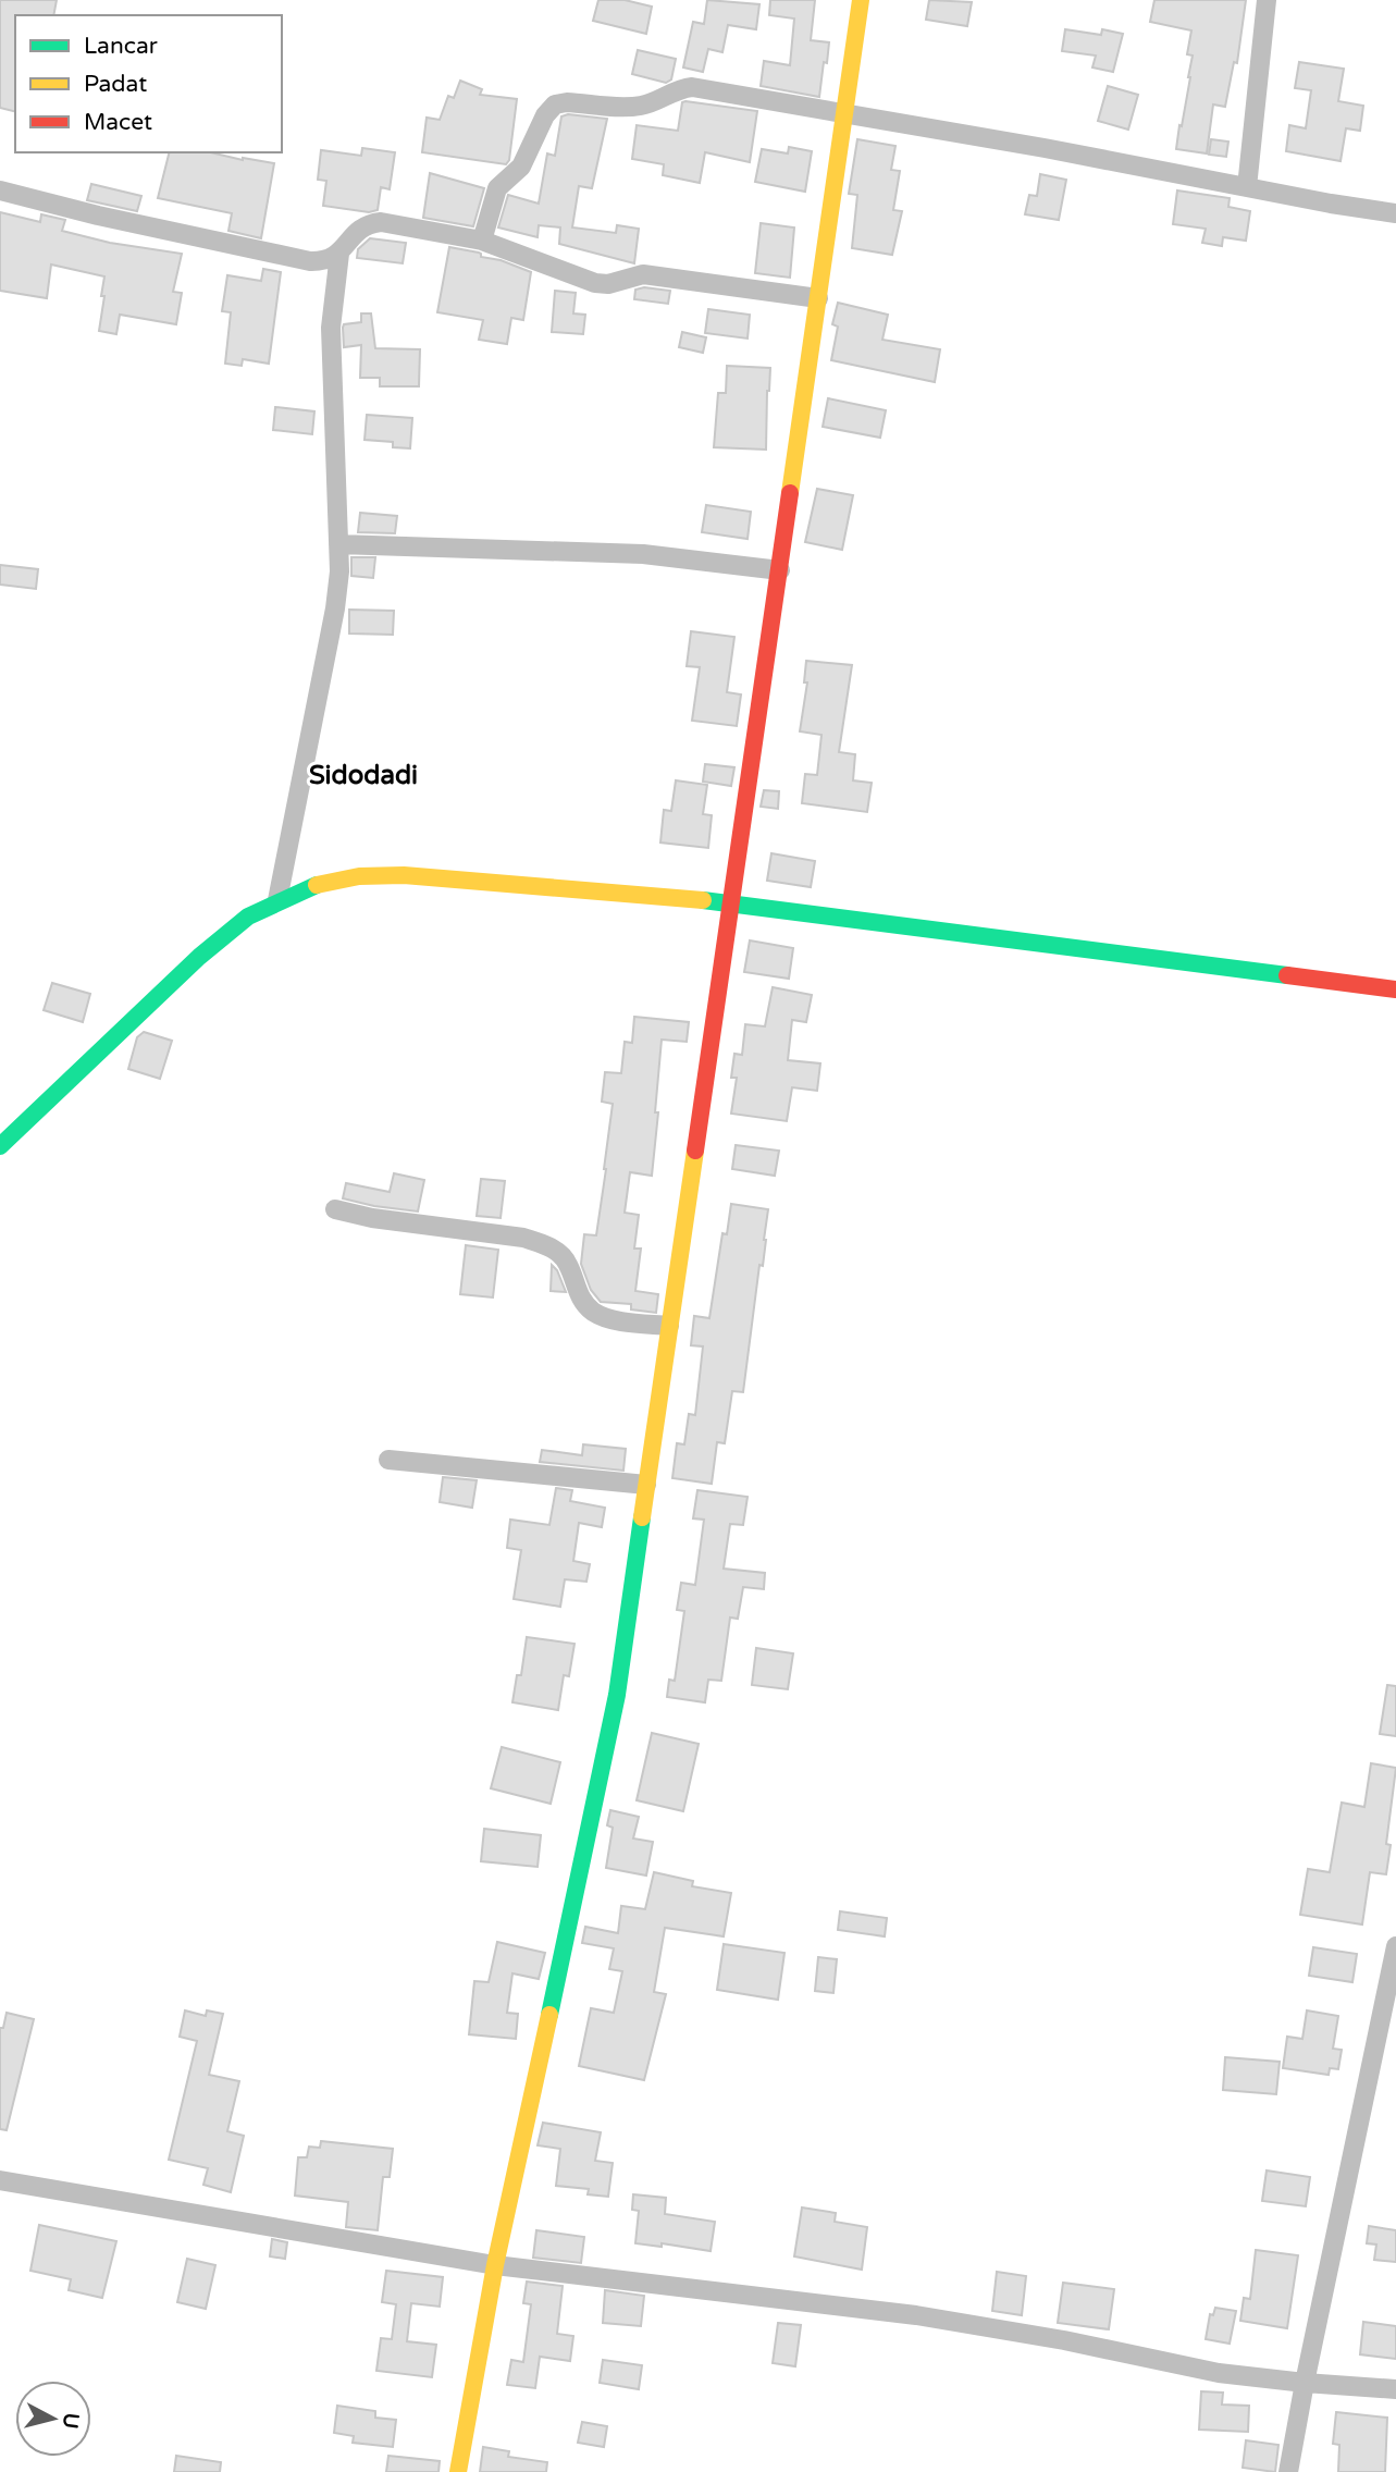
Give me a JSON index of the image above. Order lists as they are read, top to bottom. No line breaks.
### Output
{"districts":["Sidodadi"],"legend":["Lancar","Padat","Macet"],"north":"right"}
